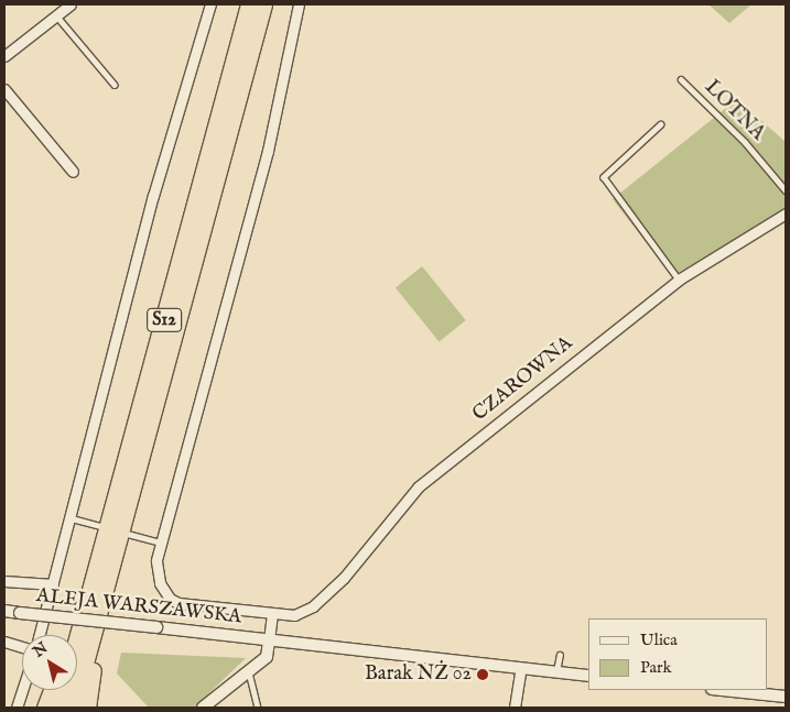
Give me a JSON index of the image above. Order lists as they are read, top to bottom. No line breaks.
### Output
{"streets":{"highway":["S12"],"street":["CZAROWNA","ALEJA WARSZAWSKA"],"lane":["LOTNA"]},"places":["Barak NŻ 02"],"legend":["Ulica","Park"],"north":"top left"}
